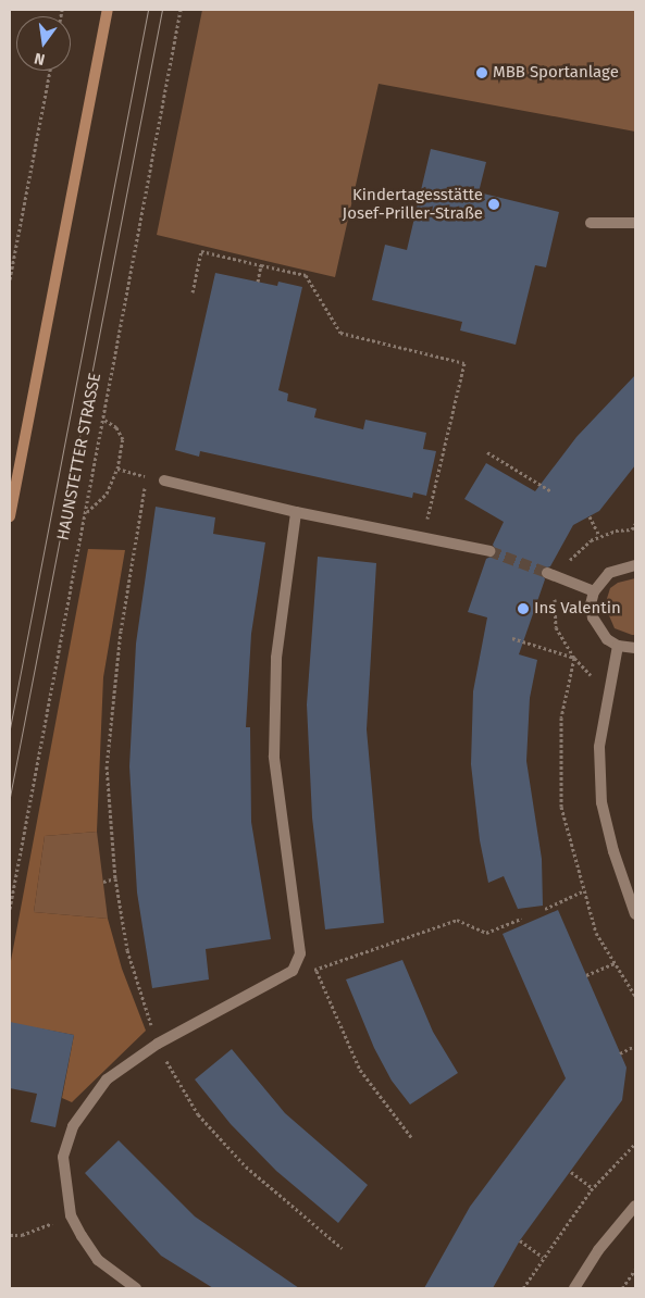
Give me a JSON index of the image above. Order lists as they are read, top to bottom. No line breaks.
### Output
{"streets":{"path":["HAUNSTETTER STRASSE"]},"places":["MBB Sportanlage","Kindertagesstätte Josef-Priller-Straße","Ins Valentin"],"north":"bottom"}
